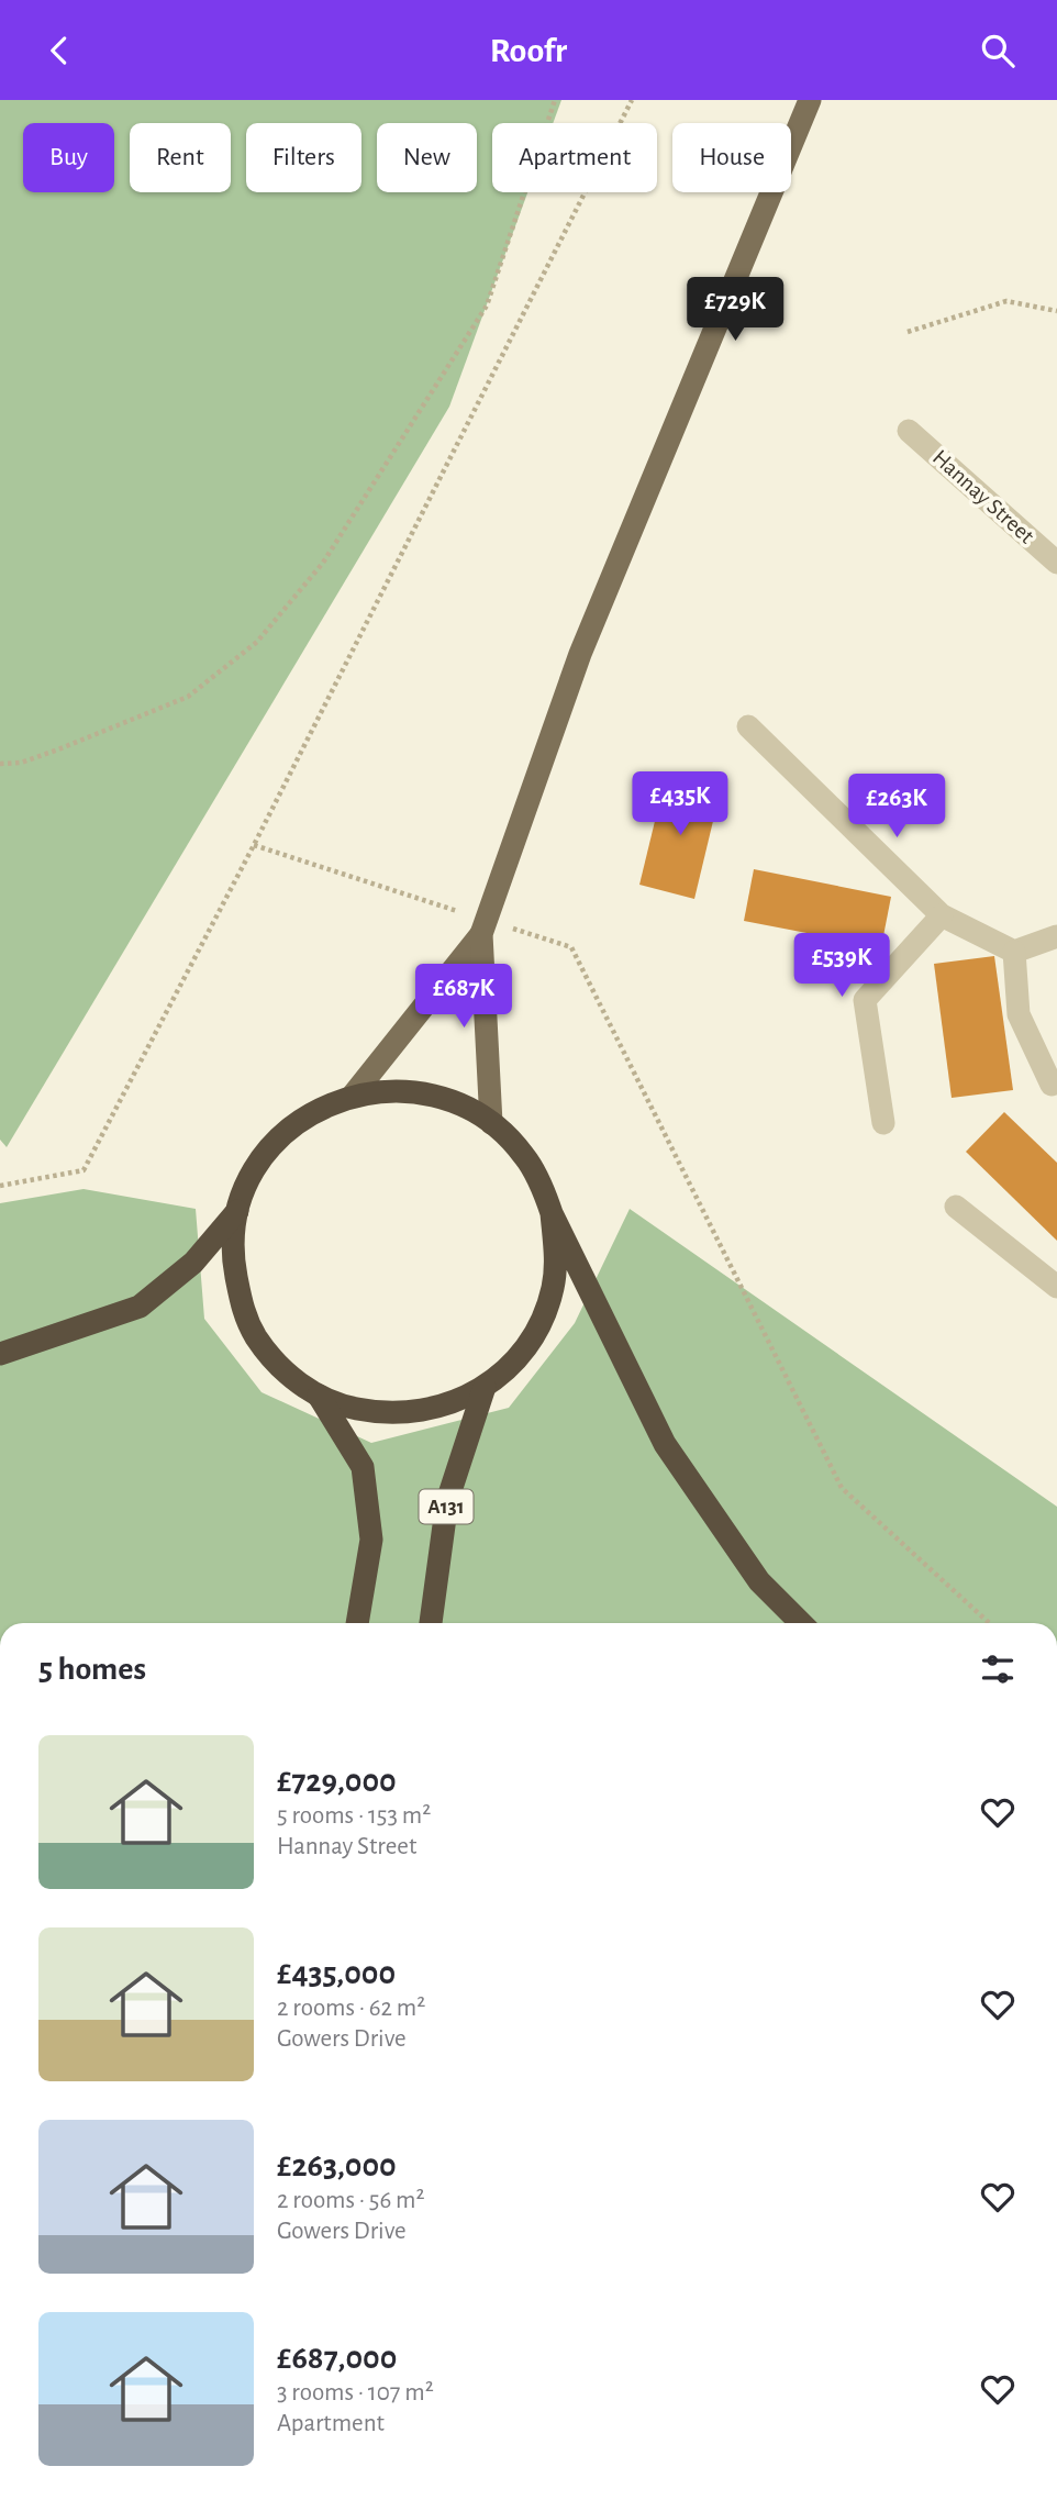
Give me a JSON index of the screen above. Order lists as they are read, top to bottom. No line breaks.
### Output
{"streets":{"highway":["A131"],"street":["Hannay Street"]},"page":{"header":"Roofr","chip":["Buy","Rent","Filters","New","Apartment","House"],"price":["£729K","£435K","£263K","£539K","£687K"],"heading":"5 homes","list":[{"name":"£729,000","note":"5 rooms · 153 m² · Hannay Street"},{"name":"£435,000","note":"2 rooms · 62 m² · Gowers Drive"},{"name":"£263,000","note":"2 rooms · 56 m² · Gowers Drive"},{"name":"£687,000","note":"3 rooms · 107 m² · Apartment"}]}}
